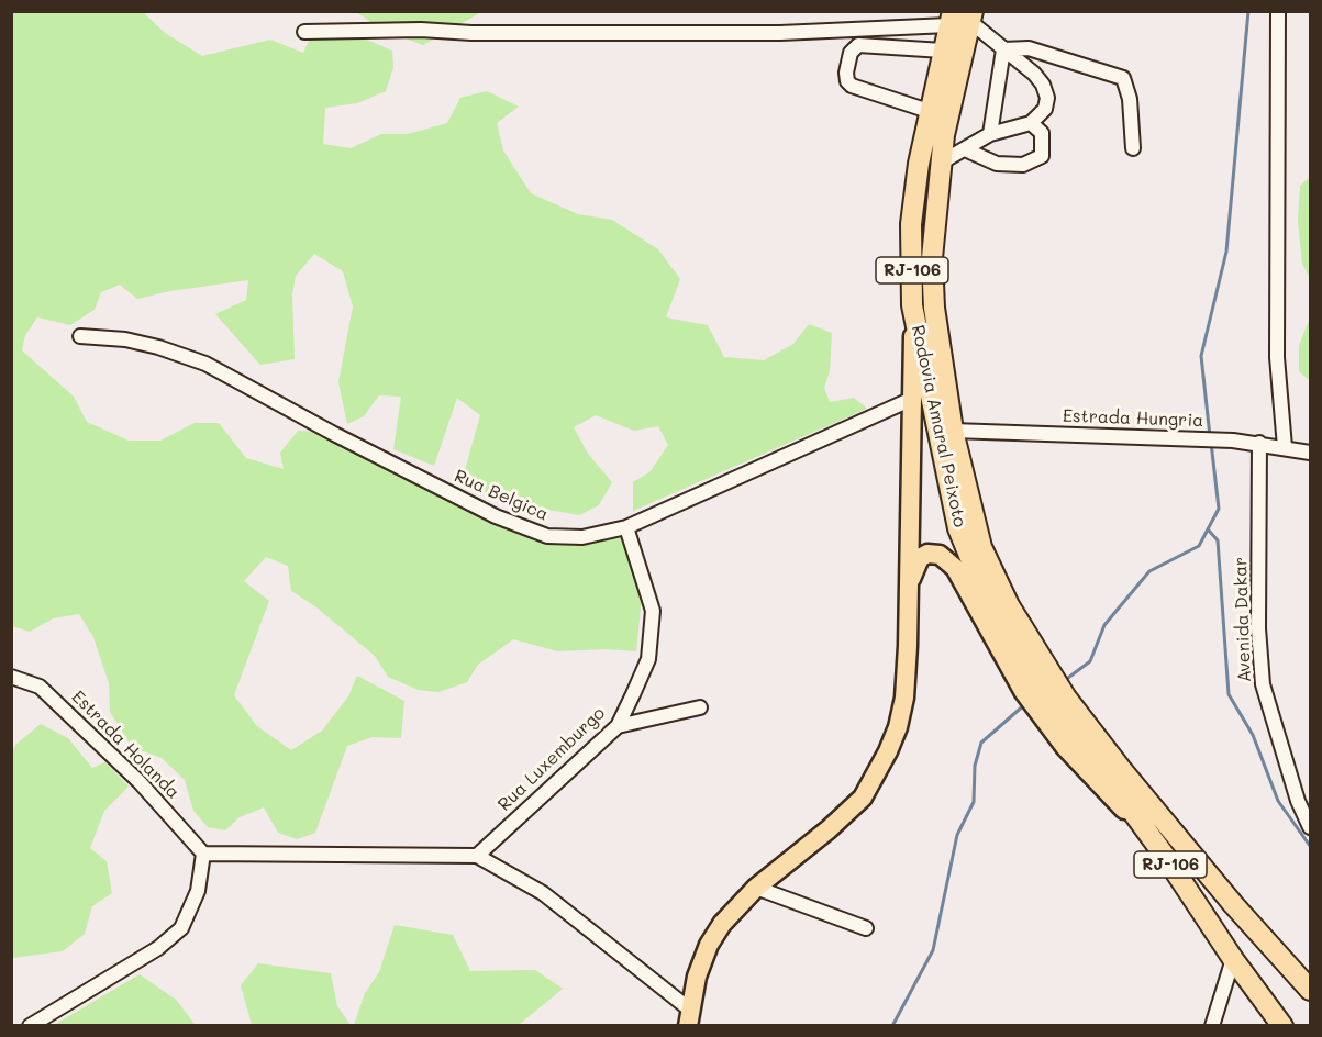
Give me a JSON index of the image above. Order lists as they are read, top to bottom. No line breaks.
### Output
{"streets":{"highway":["RJ-106","Rodovia Amaral Peixoto"],"street":["Estrada Hungria","Rua Belgica","Avenida Dakar","Estrada Holanda","Rua Luxemburgo"]},"crossings":[["Estrada Hungria","Rodovia Amaral Peixoto"],["Estrada Hungria","Avenida Dakar"],["Rua Belgica","Rua Luxemburgo"]]}
